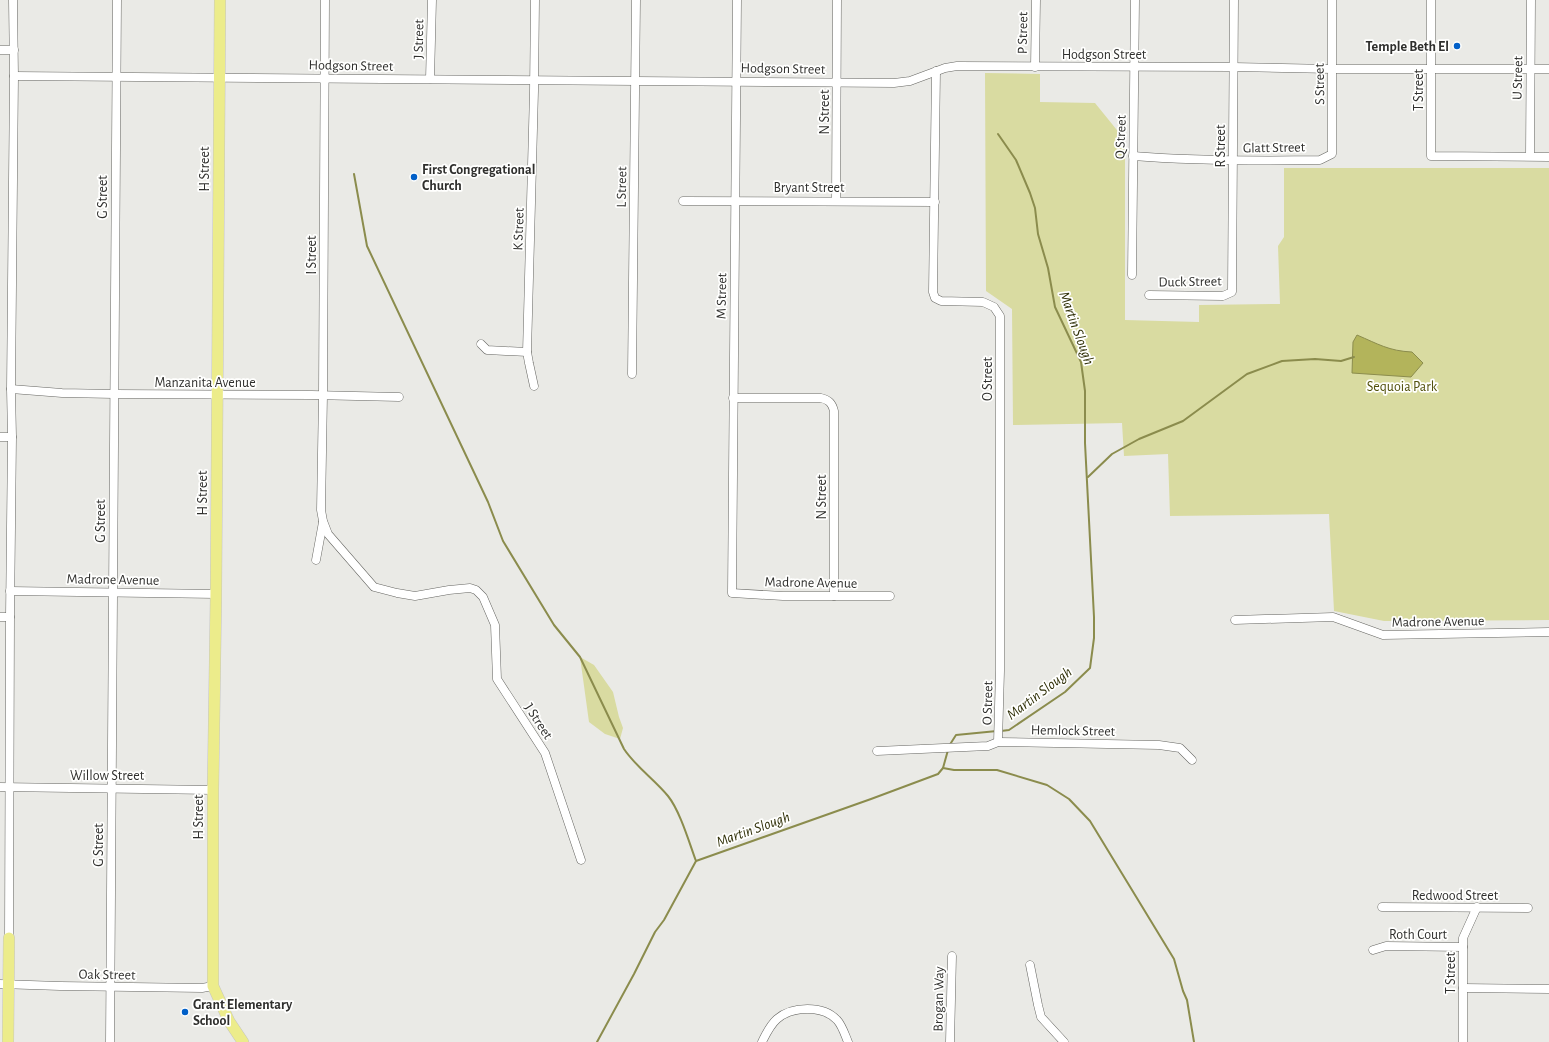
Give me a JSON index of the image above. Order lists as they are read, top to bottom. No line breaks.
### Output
{"streets":{"main road":["H Street"],"street":["P Street","J Street","Hodgson Street","U Street","S Street","T Street","N Street","Q Street","R Street","Glatt Street","L Street","Bryant Street","G Street","K Street","I Street","Duck Street","M Street","O Street","Manzanita Avenue","Madrone Avenue","Hemlock Street","Willow Street","Redwood Street","Roth Court","Oak Street","Brogan Way"]},"crossings":[["P Street","Hodgson Street"],["J Street","Hodgson Street"],["J Street","I Street"],["Hodgson Street","U Street"],["Hodgson Street","S Street"],["Hodgson Street","T Street"],["Hodgson Street","N Street"],["Hodgson Street","Q Street"],["Hodgson Street","R Street"],["Hodgson Street","H Street"],["Hodgson Street","L Street"],["Hodgson Street","G Street"],["Hodgson Street","K Street"],["Hodgson Street","I Street"],["Hodgson Street","M Street"],["Hodgson Street","O Street"],["U Street","T Street"],["S Street","Glatt Street"],["T Street","Redwood Street"],["T Street","Roth Court"],["N Street","Bryant Street"],["N Street","M Street"],["N Street","Madrone Avenue"],["Q Street","Glatt Street"],["R Street","Glatt Street"],["R Street","Duck Street"],["H Street","Manzanita Avenue"],["H Street","Madrone Avenue"],["H Street","Willow Street"],["H Street","Oak Street"],["Bryant Street","M Street"],["Bryant Street","O Street"],["G Street","Manzanita Avenue"],["G Street","Madrone Avenue"],["G Street","Willow Street"],["G Street","Oak Street"],["I Street","Manzanita Avenue"],["M Street","Madrone Avenue"],["O Street","Hemlock Street"]],"water":["Martin Slough"],"parks":["Sequoia Park"],"places":["Temple Beth El","First Congregational Church","Grant Elementary School"]}
